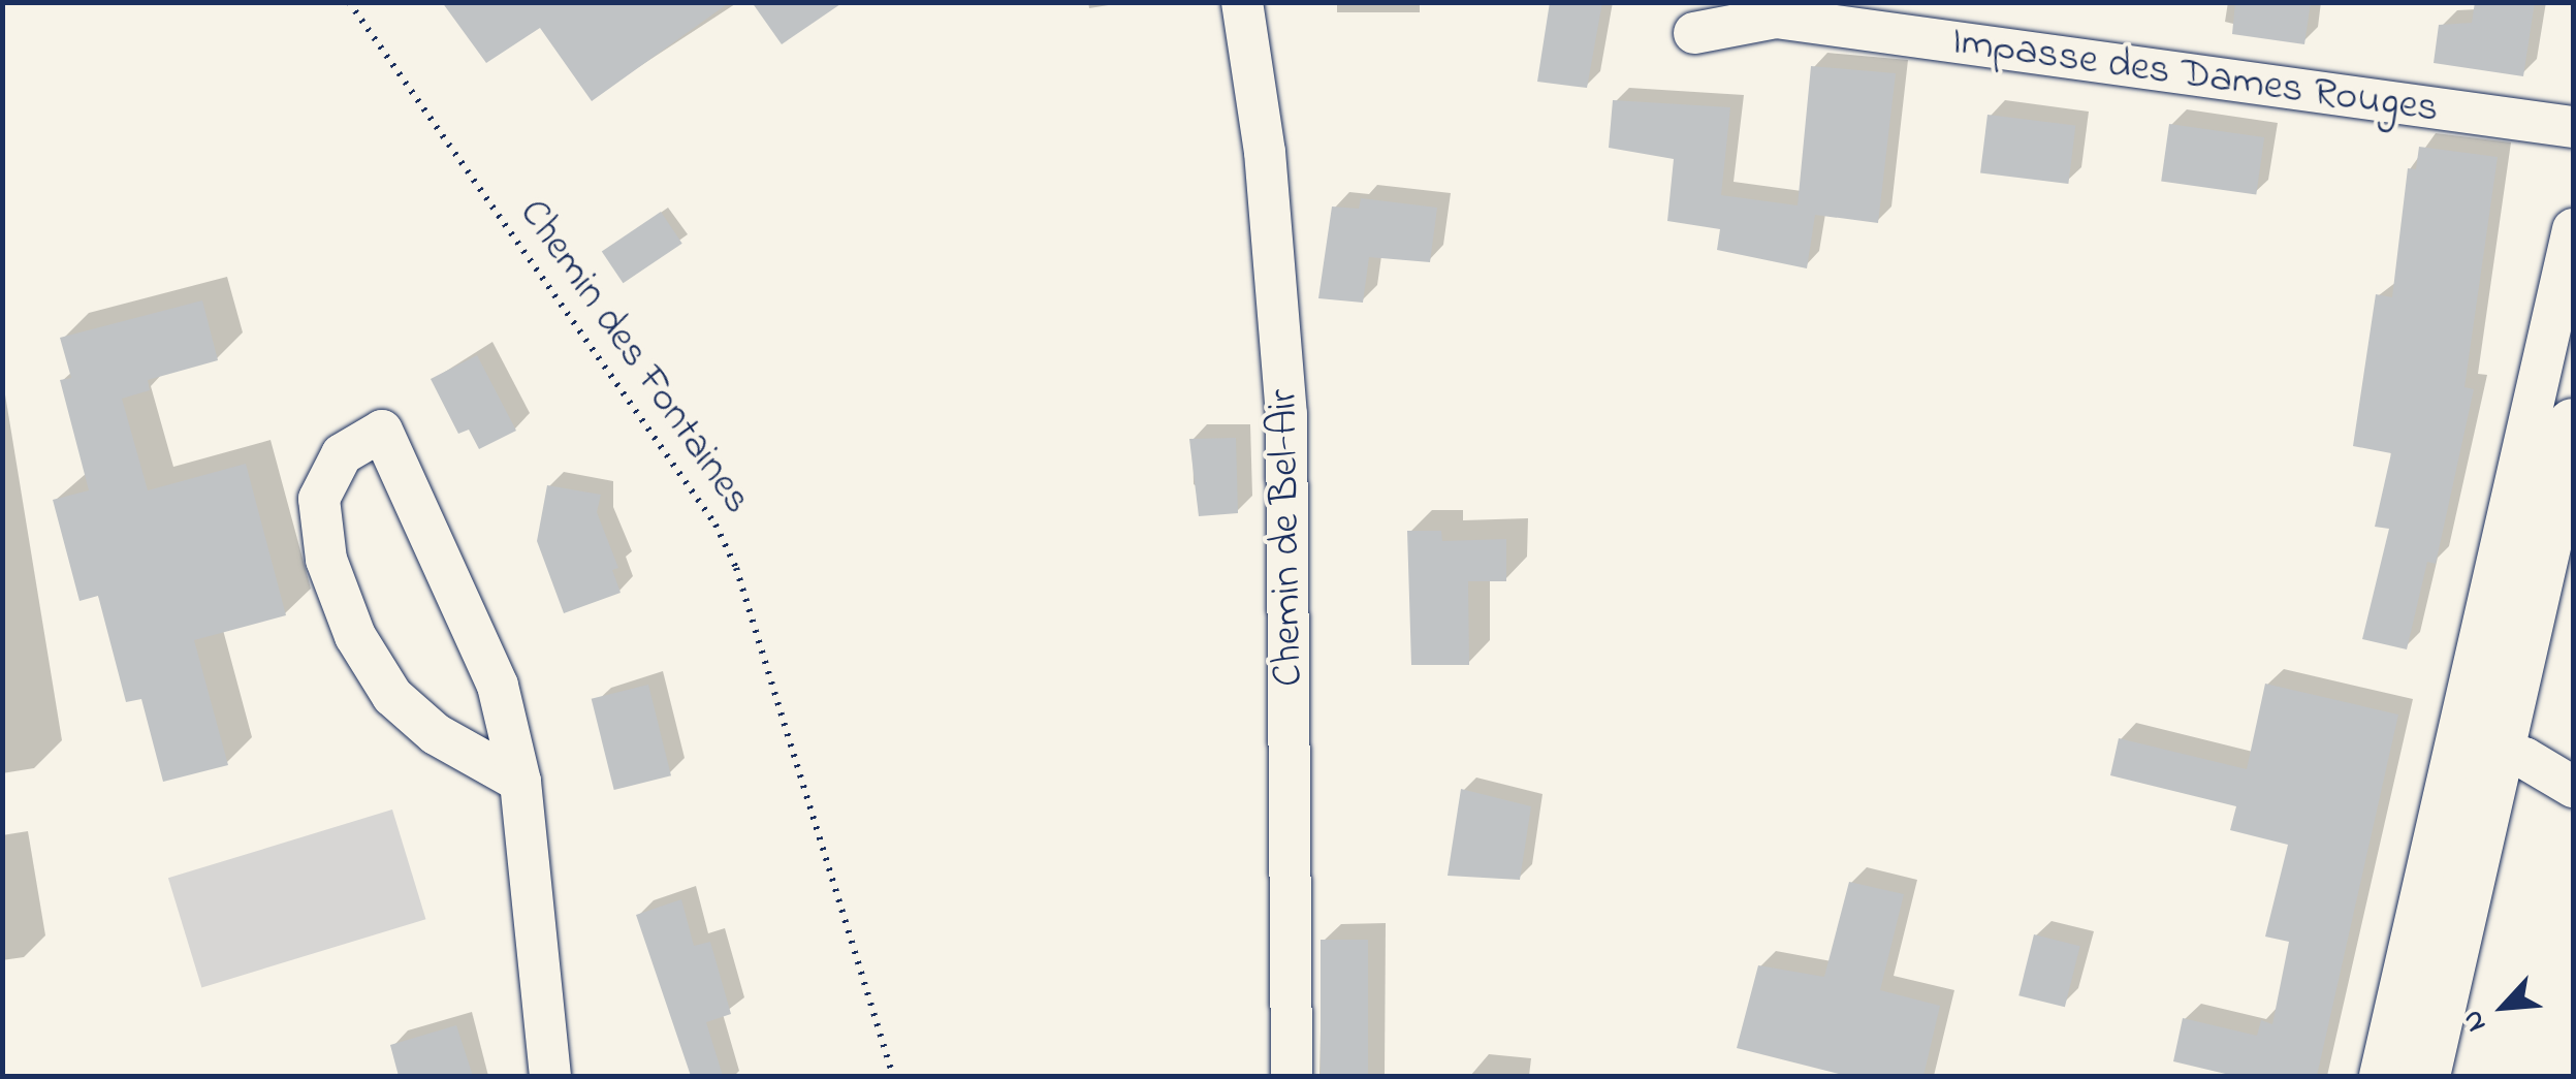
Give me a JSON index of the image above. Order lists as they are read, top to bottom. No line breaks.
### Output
{"streets":{"street":["Impasse des Dames Rouges","Chemin de Bel-Air"],"path":["Chemin des Fontaines"]},"north":"bottom left"}
